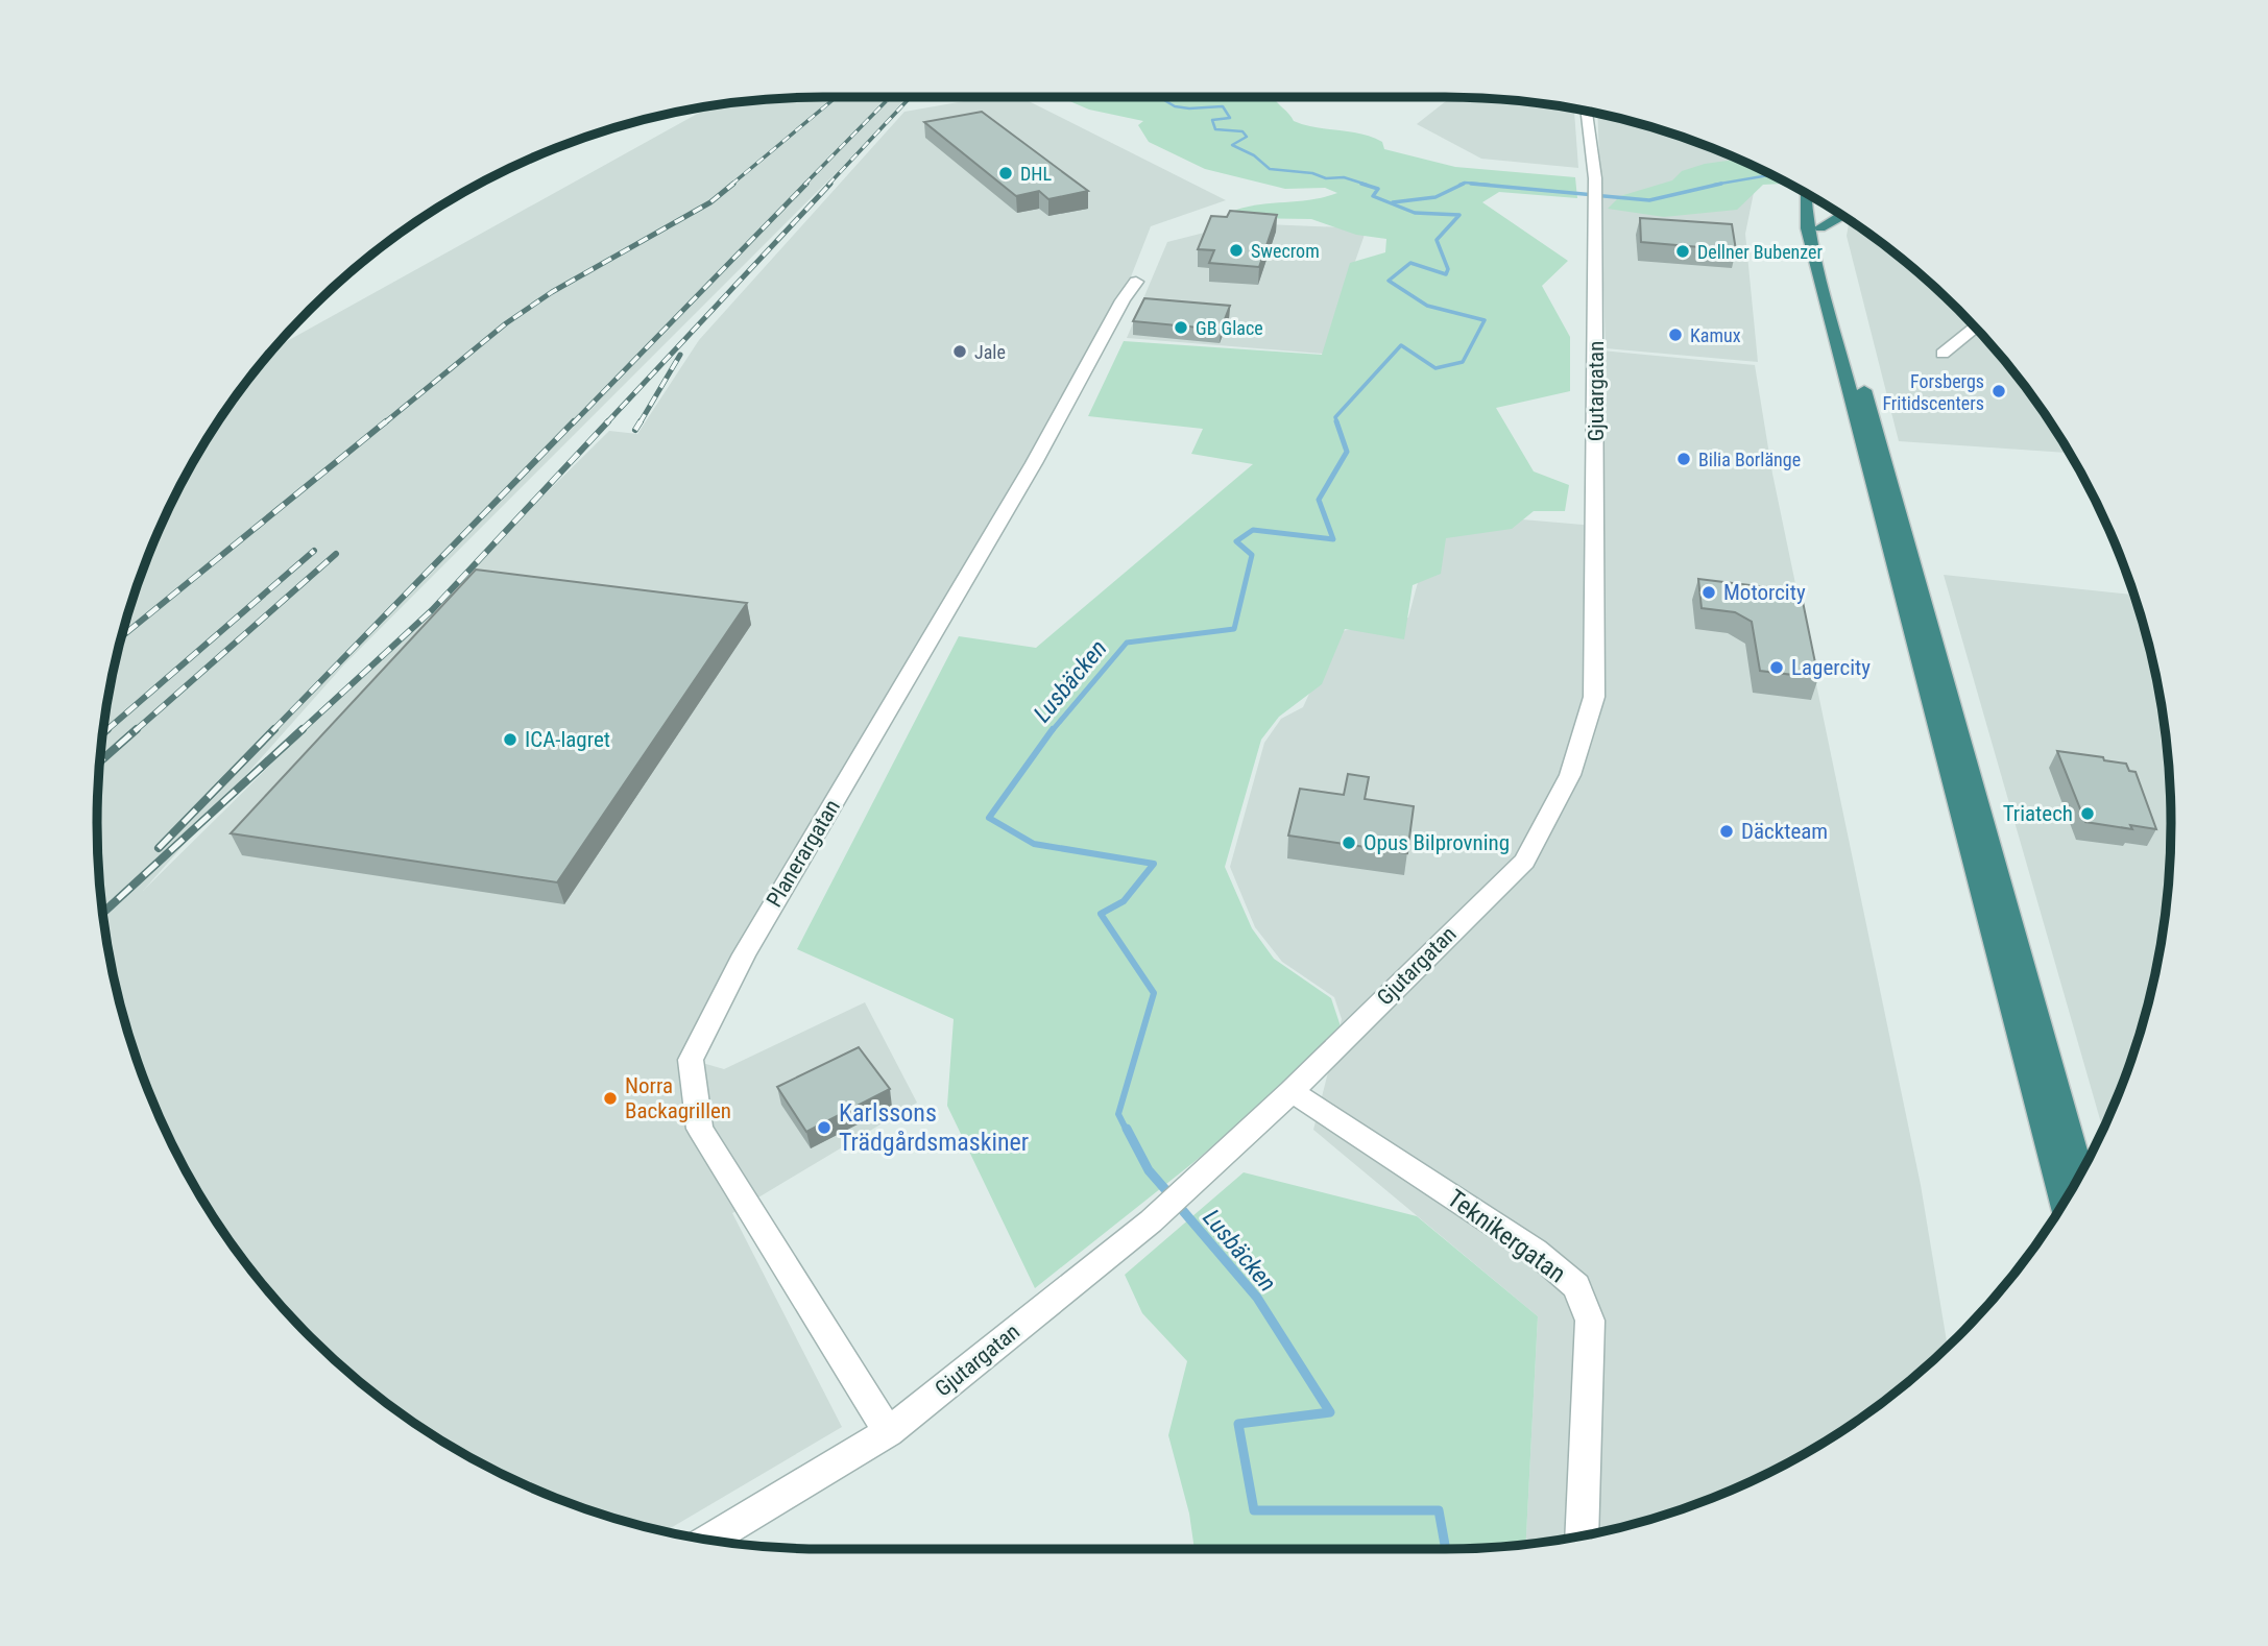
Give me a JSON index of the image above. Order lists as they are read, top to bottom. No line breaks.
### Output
{"streets":{"street":["Gjutargatan","Planerargatan","Teknikergatan"]},"crossings":[["Gjutargatan","Planerargatan"],["Gjutargatan","Teknikergatan"]],"water":["Lusbäcken"],"places":["DHL","Swecrom","Dellner Bubenzer","GB Glace","Kamux","Jale","Forsbergs Fritidscenters","Bilia Borlänge","Motorcity","Lagercity","ICA-lagret","Triatech","Däckteam","Opus Bilprovning","Norra Backagrillen","Karlssons Trädgårdsmaskiner"]}
